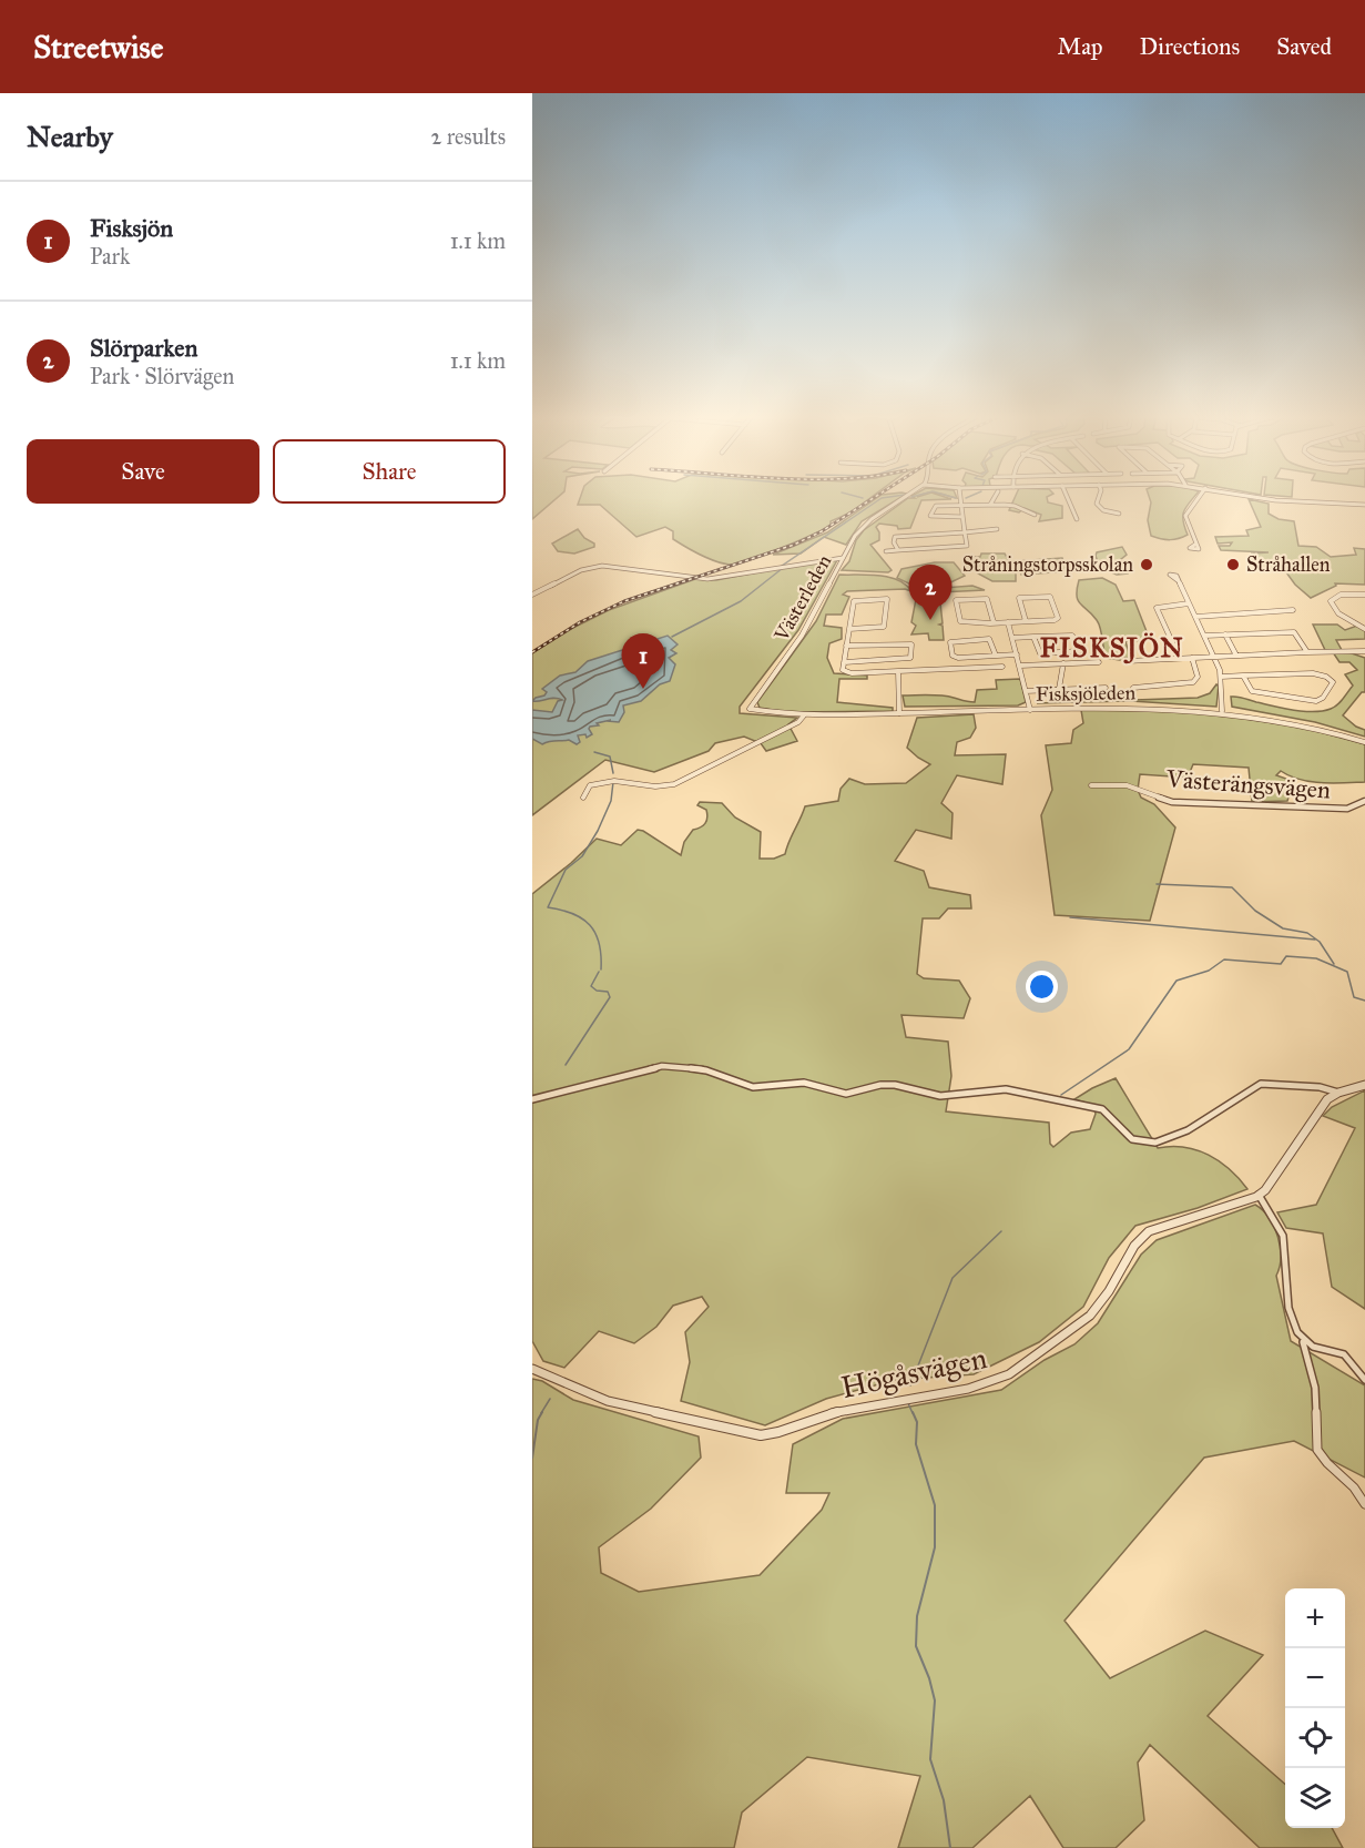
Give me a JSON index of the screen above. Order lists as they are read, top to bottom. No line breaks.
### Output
{"streets":{"street":["Västerleden","Fisksjöleden","Västerängsvägen","Högåsvägen"]},"crossings":[["Västerleden","Fisksjöleden"]],"districts":["FISKSJÖN"],"places":["Stråningstorpsskolan","Stråhallen"],"page":{"header":"Streetwise","nav":["Map","Directions","Saved"],"heading":["Nearby","2 results"],"list":[{"mark":"1","name":"Fisksjön","note":"Park","value":"1.1 km"},{"mark":"2","name":"Slörparken","note":"Park · Slörvägen","value":"1.1 km"}],"buttons":["Save","Share"],"pins":["2","1"],"map_buttons":["+","−"]}}
